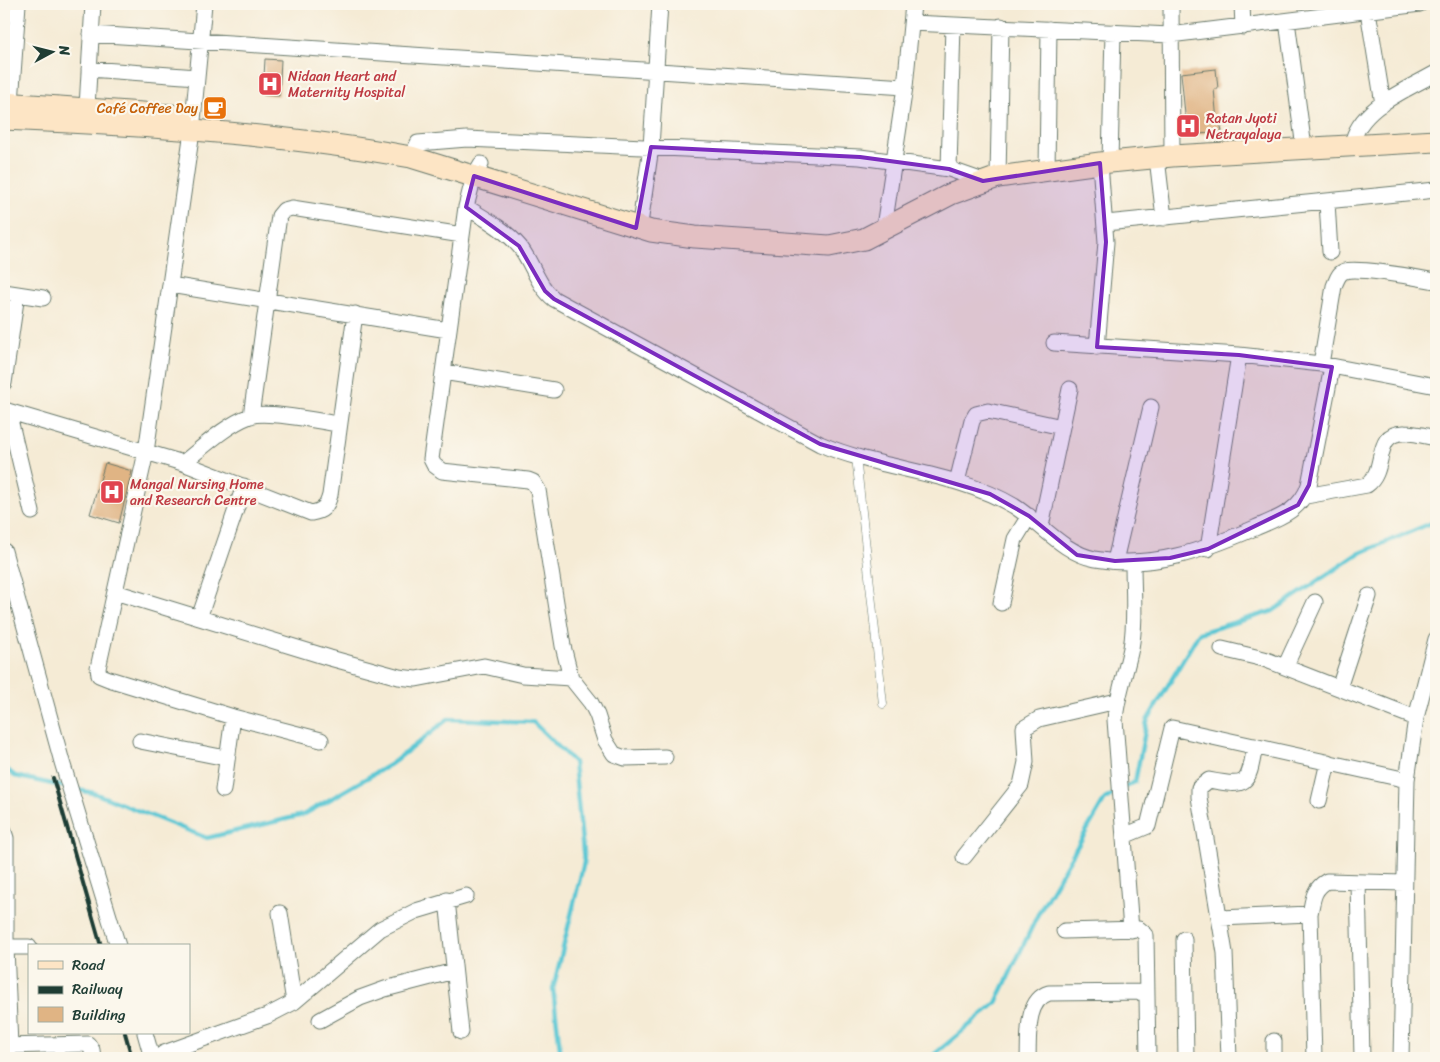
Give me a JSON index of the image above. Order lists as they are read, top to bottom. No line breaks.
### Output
{"places":{"hospital":["Nidaan Heart and Maternity Hospital","Ratan Jyoti Netrayalaya","Mangal Nursing Home and Research Centre"],"cafe":["Café Coffee Day"]},"legend":["Road","Railway","Building"],"north":"right"}
